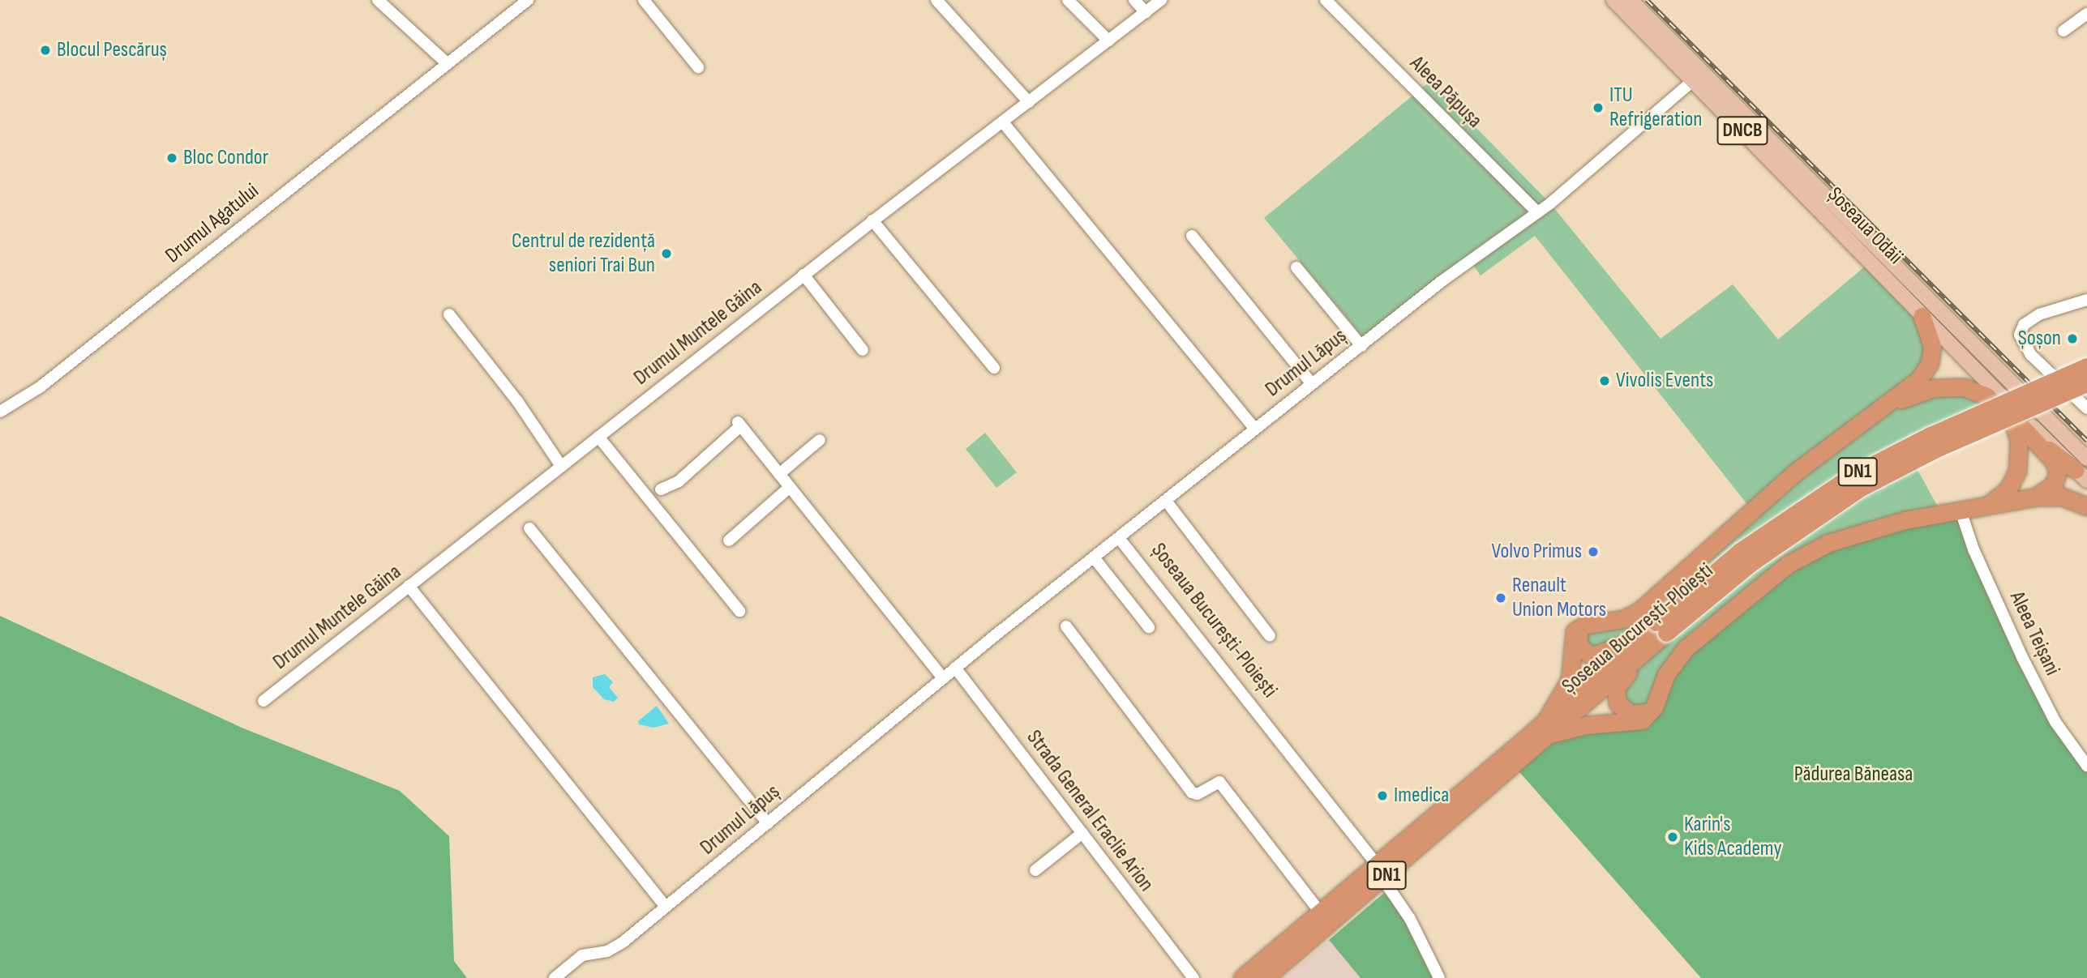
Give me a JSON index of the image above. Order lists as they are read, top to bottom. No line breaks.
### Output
{"streets":{"highway":["DN1","Șoseaua București-Ploiești"],"main road":["DNCB","Șoseaua Odăii"],"street":["Aleea Păpușa","Drumul Agatului","Drumul Muntele Găina","Drumul Lăpuș","Aleea Teișani","Strada General Eraclie Arion"]},"crossings":[["Aleea Păpușa","Drumul Lăpuș"],["Șoseaua Odăii","Drumul Lăpuș"],["Drumul Lăpuș","Șoseaua București-Ploiești"],["Drumul Lăpuș","Strada General Eraclie Arion"]],"parks":["Pădurea Băneasa"],"places":["Blocul Pescăruș","ITU Refrigeration","Bloc Condor","Centrul de rezidență seniori Trai Bun","Șoșon","Vivolis Events","Volvo Primus","Renault Union Motors","Imedica","Karin's Kids Academy"]}
